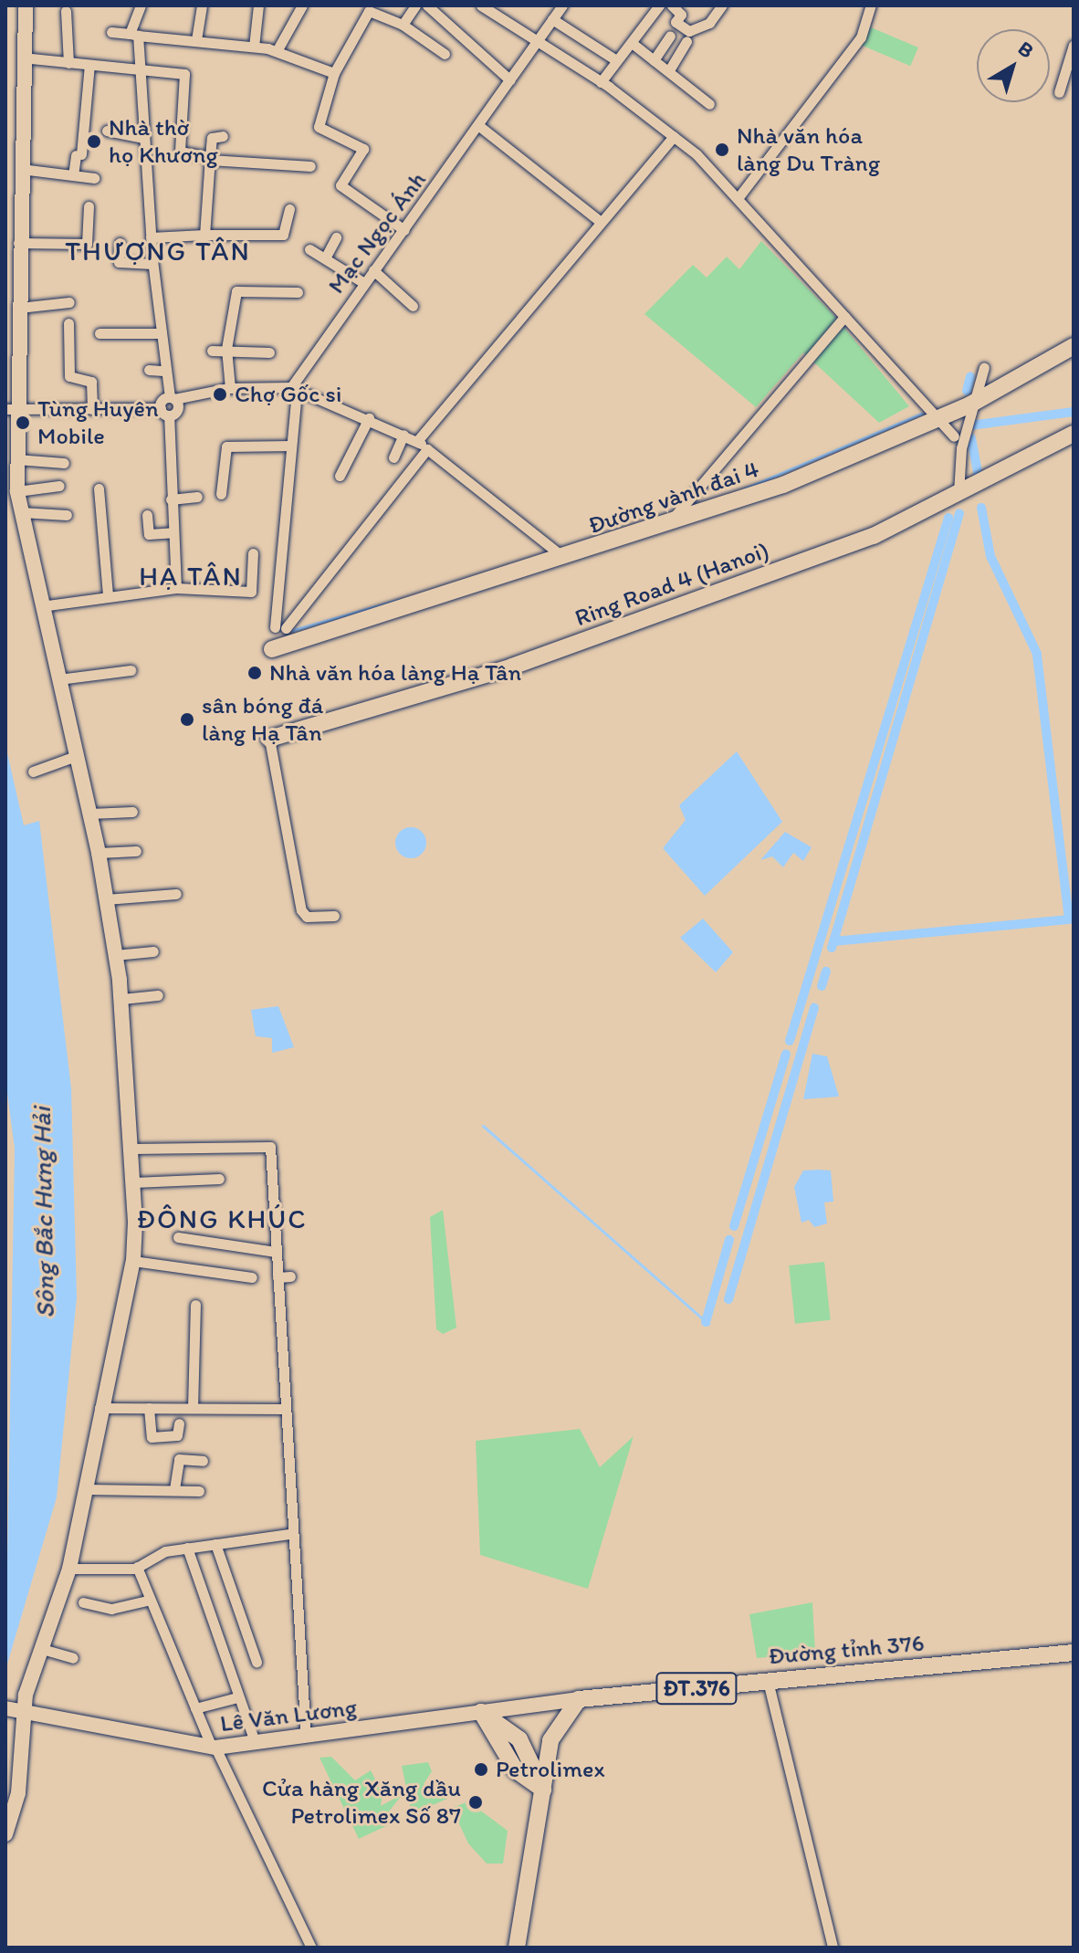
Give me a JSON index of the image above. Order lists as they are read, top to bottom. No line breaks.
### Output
{"streets":{"main road":["Đường vành đai 4","Ring Road 4 (Hanoi)","Đường tỉnh 376","ĐT.376"],"street":["Mạc Ngọc Ánh","Lê Văn Lương"]},"crossings":[["Đường tỉnh 376","Lê Văn Lương"]],"districts":["THƯỢNG TÂN","HẠ TÂN","ĐÔNG KHÚC"],"water":["Sông Bắc Hưng Hải"],"places":["Nhà thờ họ Khương","Nhà văn hóa làng Du Tràng","Chợ Gốc si","Tùng Huyên Mobile","Nhà văn hóa làng Hạ Tân","sân bóng đá làng Hạ Tân","Petrolimex","Cửa hàng Xăng dầu Petrolimex Số 87"],"north":"top right"}
